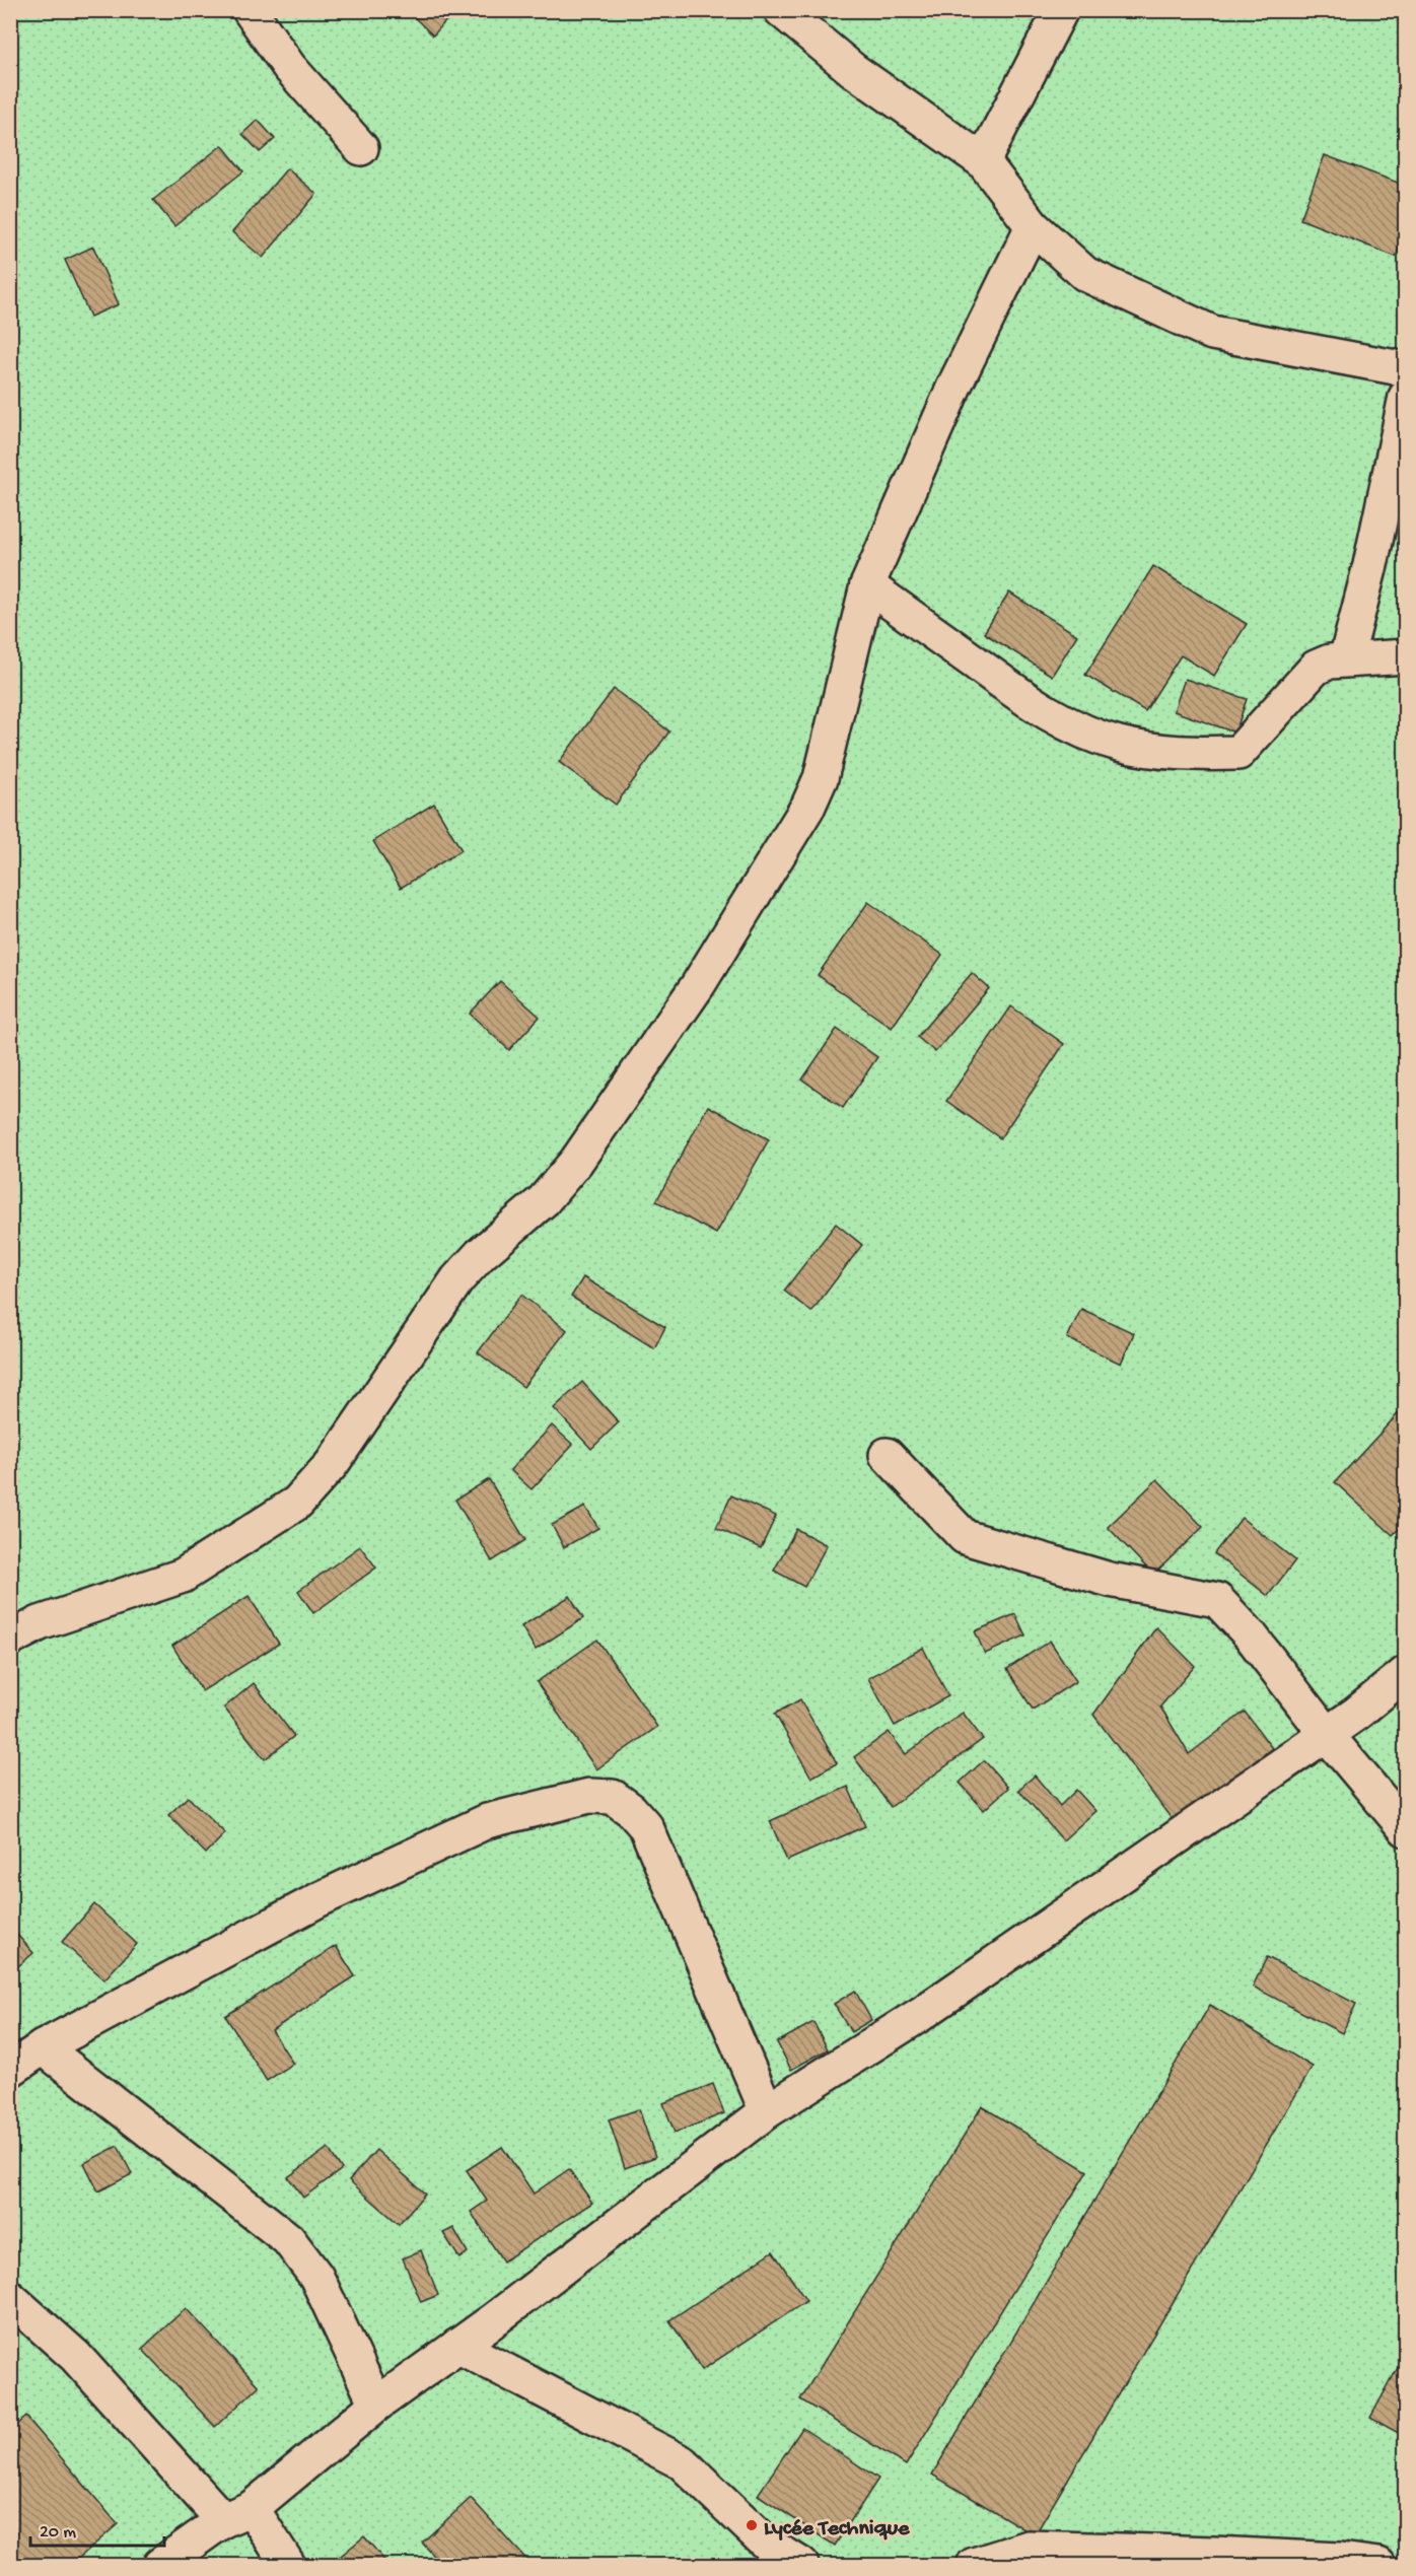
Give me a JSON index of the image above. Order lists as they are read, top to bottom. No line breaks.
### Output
{"places":["Lycée Technique"],"scale_bar":"20 m"}
